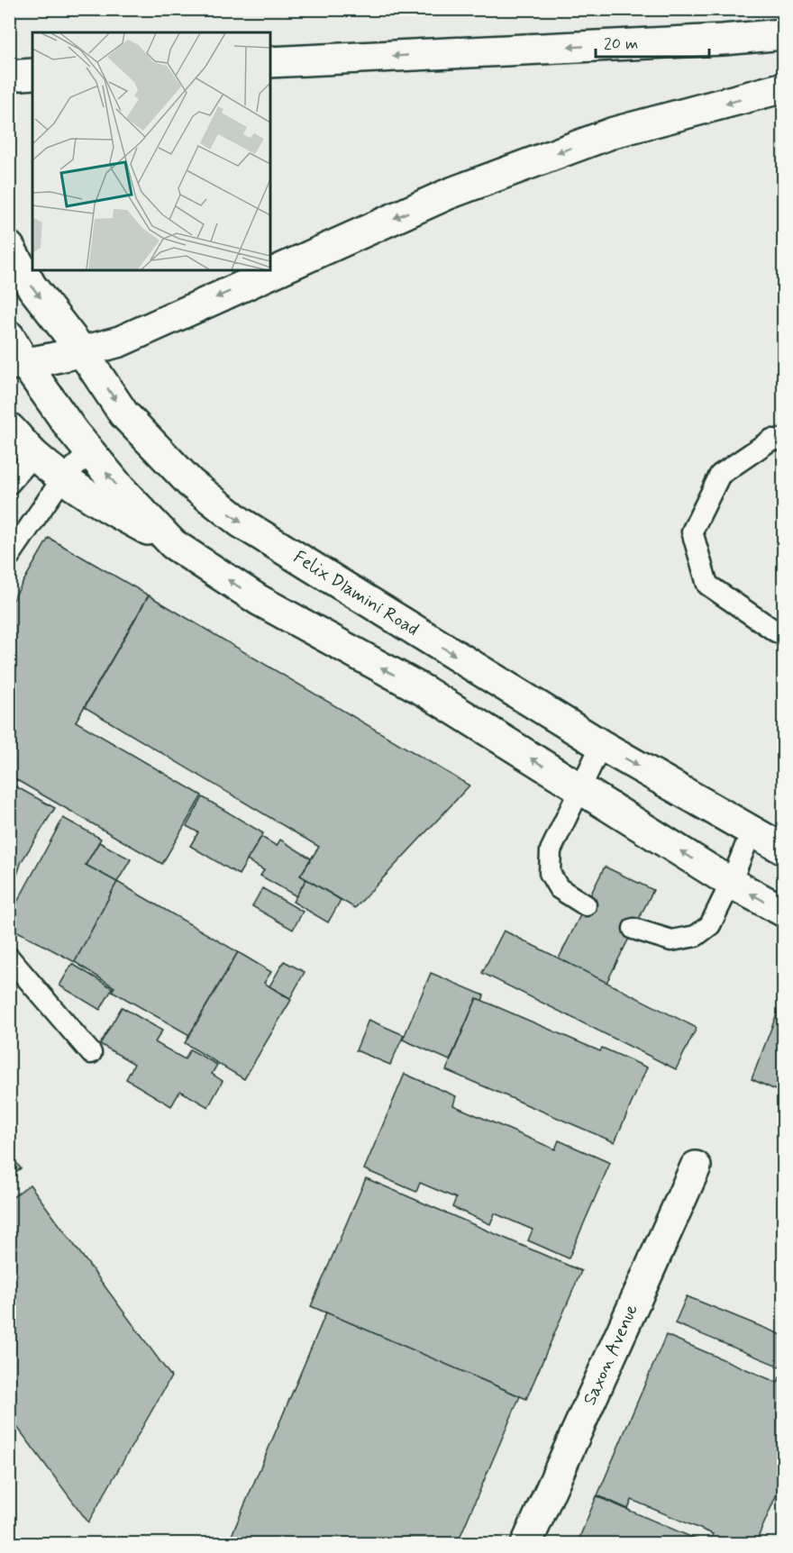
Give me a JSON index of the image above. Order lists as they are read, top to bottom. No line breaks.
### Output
{"streets":{"main road":["Felix Dlamini Road","Saxon Avenue"]},"scale_bar":"20 m"}
